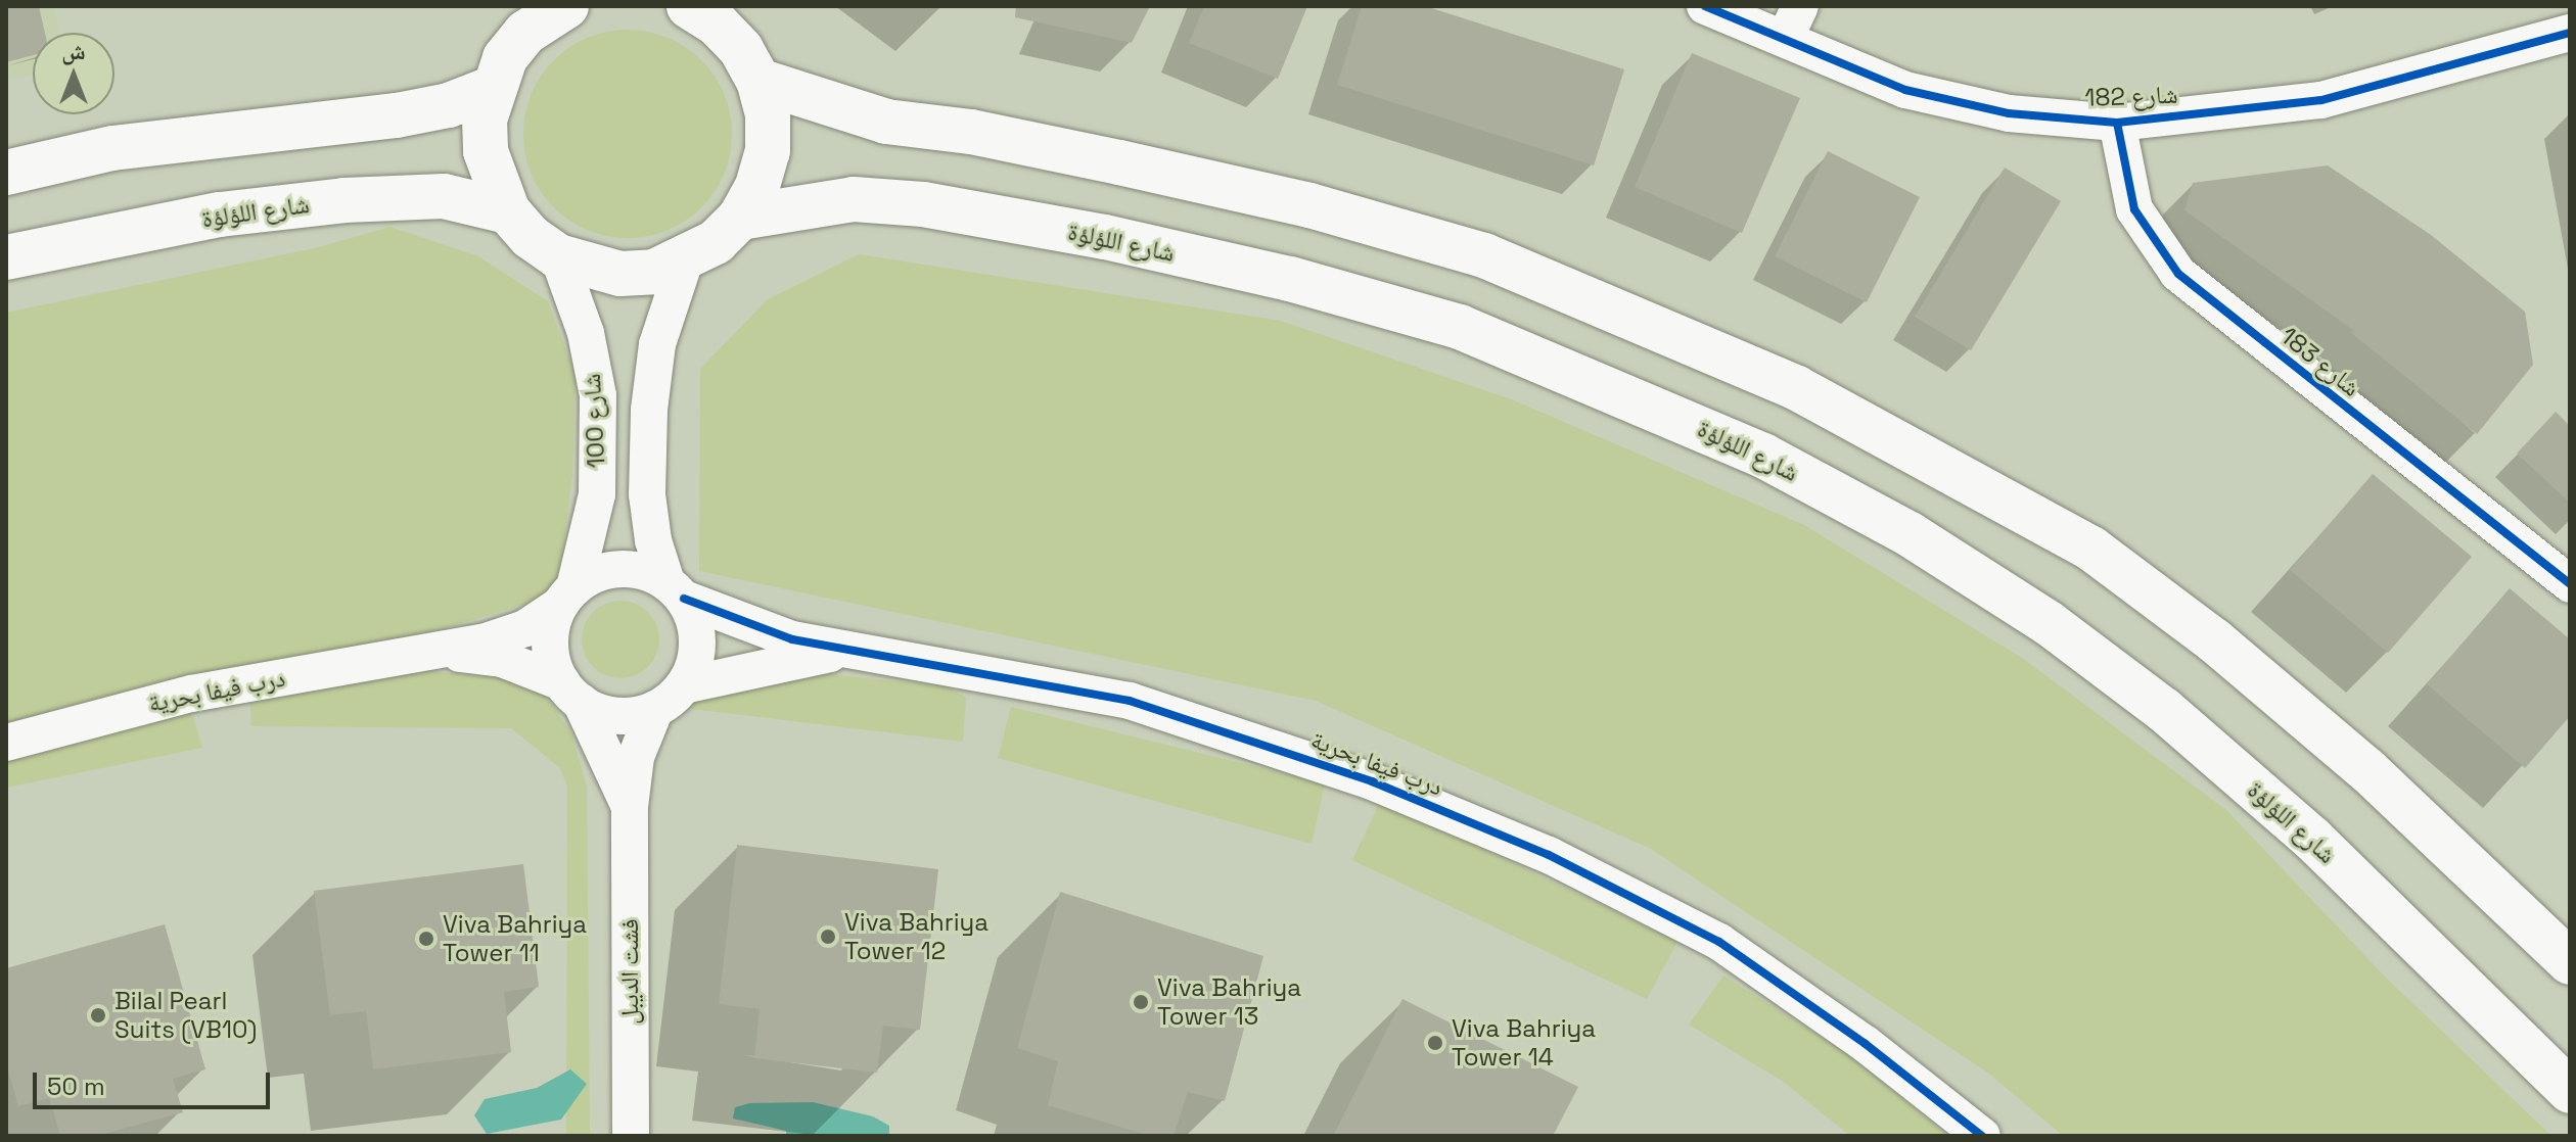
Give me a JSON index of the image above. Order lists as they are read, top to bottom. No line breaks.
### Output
{"streets":{"main road":["شارع اللؤلؤة"],"street":["شارع 182","شارع 183","شارع 100","درب فيفا بحرية","فشت الديبل"]},"crossings":[["شارع 182","شارع 183"],["شارع 100","درب فيفا بحرية"],["شارع 100","فشت الديبل"],["درب فيفا بحرية","فشت الديبل"]],"places":["Viva Bahriya Tower 12","Viva Bahriya Tower 11","Viva Bahriya Tower 13","Bilal Pearl Suits (VB10)","Viva Bahriya Tower 14"],"scale_bar":"50 m","north":"top"}
